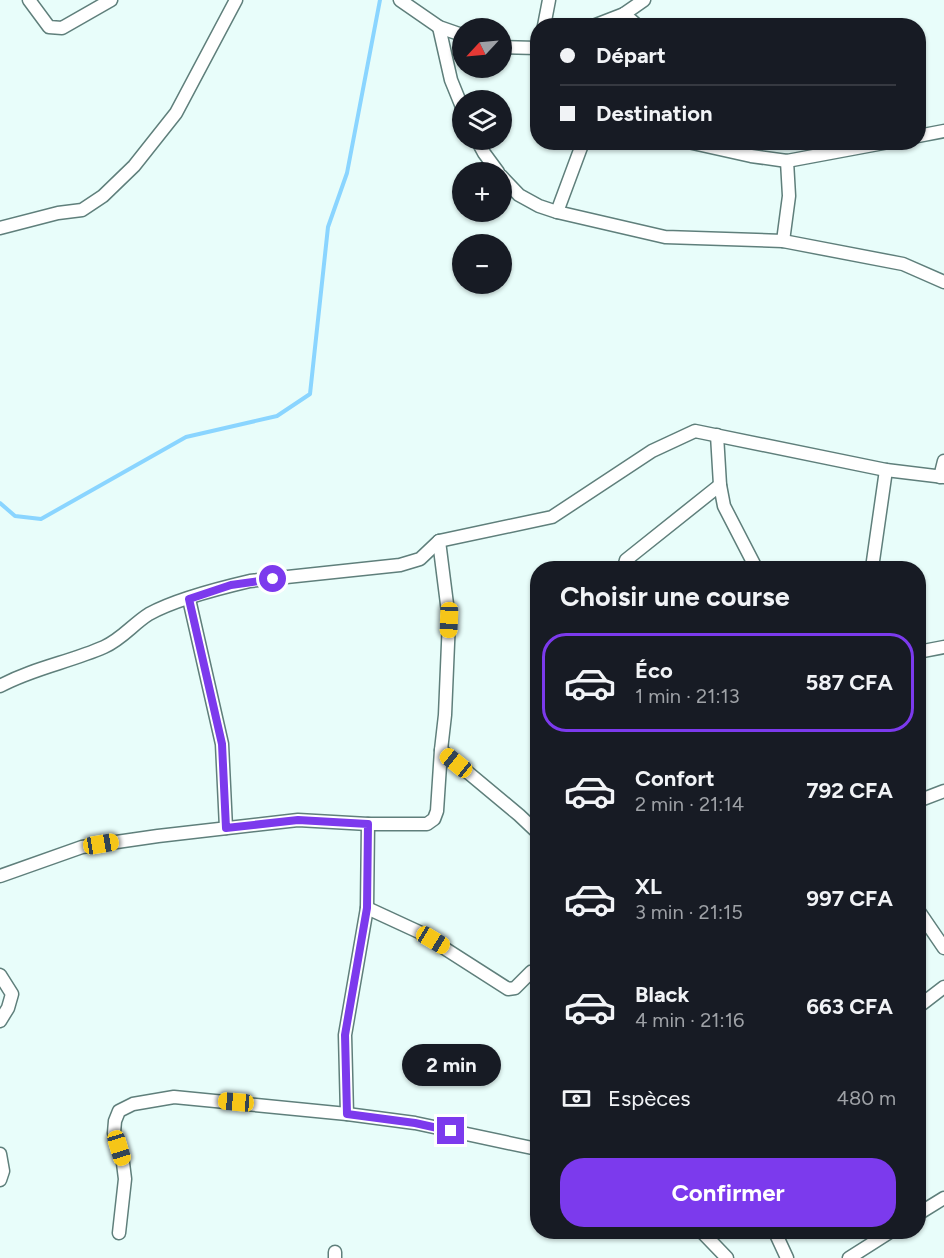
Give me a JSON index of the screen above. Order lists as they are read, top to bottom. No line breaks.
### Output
{"north":"bottom left","page":{"map_buttons":["+","−"],"banner":["Départ","Destination"],"heading":"Choisir une course","list":[{"name":"Éco","note":"1 min · 21:13","value":"587 CFA"},{"name":"Confort","note":"2 min · 21:14","value":"792 CFA"},{"name":"XL","note":"3 min · 21:15","value":"997 CFA"},{"name":"Black","note":"4 min · 21:16","value":"663 CFA"}],"bubble":"2 min","pay":["Espèces","480 m"],"buttons":"Confirmer"}}
